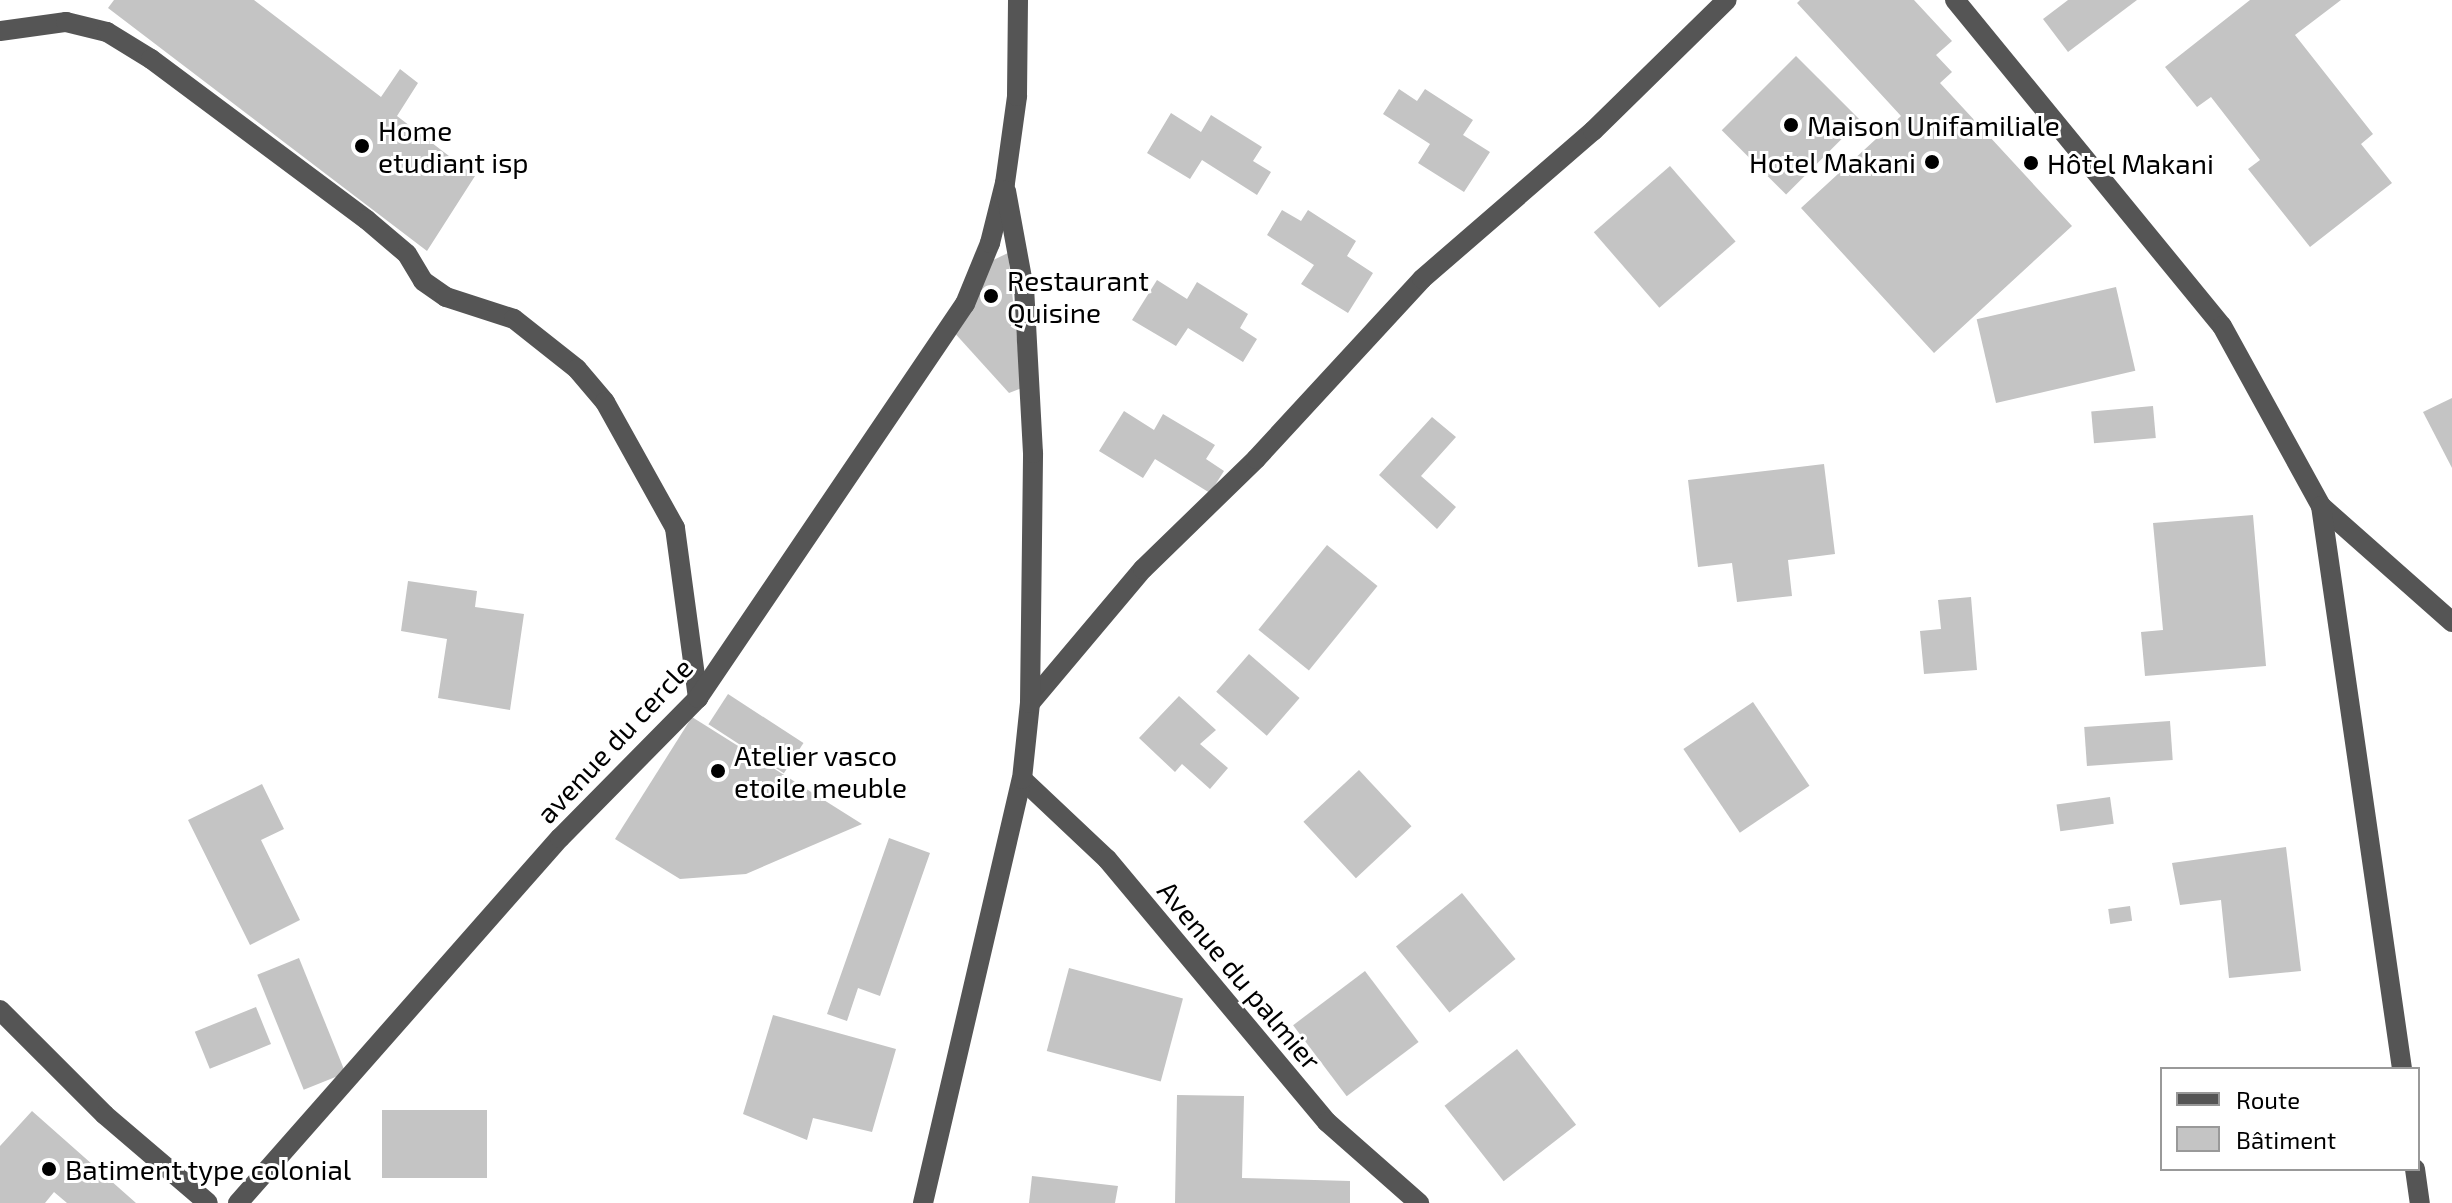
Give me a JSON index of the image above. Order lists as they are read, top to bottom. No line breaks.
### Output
{"streets":{"street":["avenue du cercle","Avenue du palmier"]},"places":["Maison Unifamiliale","Home etudiant isp","Hotel Makani","Hôtel Makani","Restaurant Quisine","Atelier vasco etoile meuble","Batiment type colonial"],"legend":["Route","Bâtiment"]}
